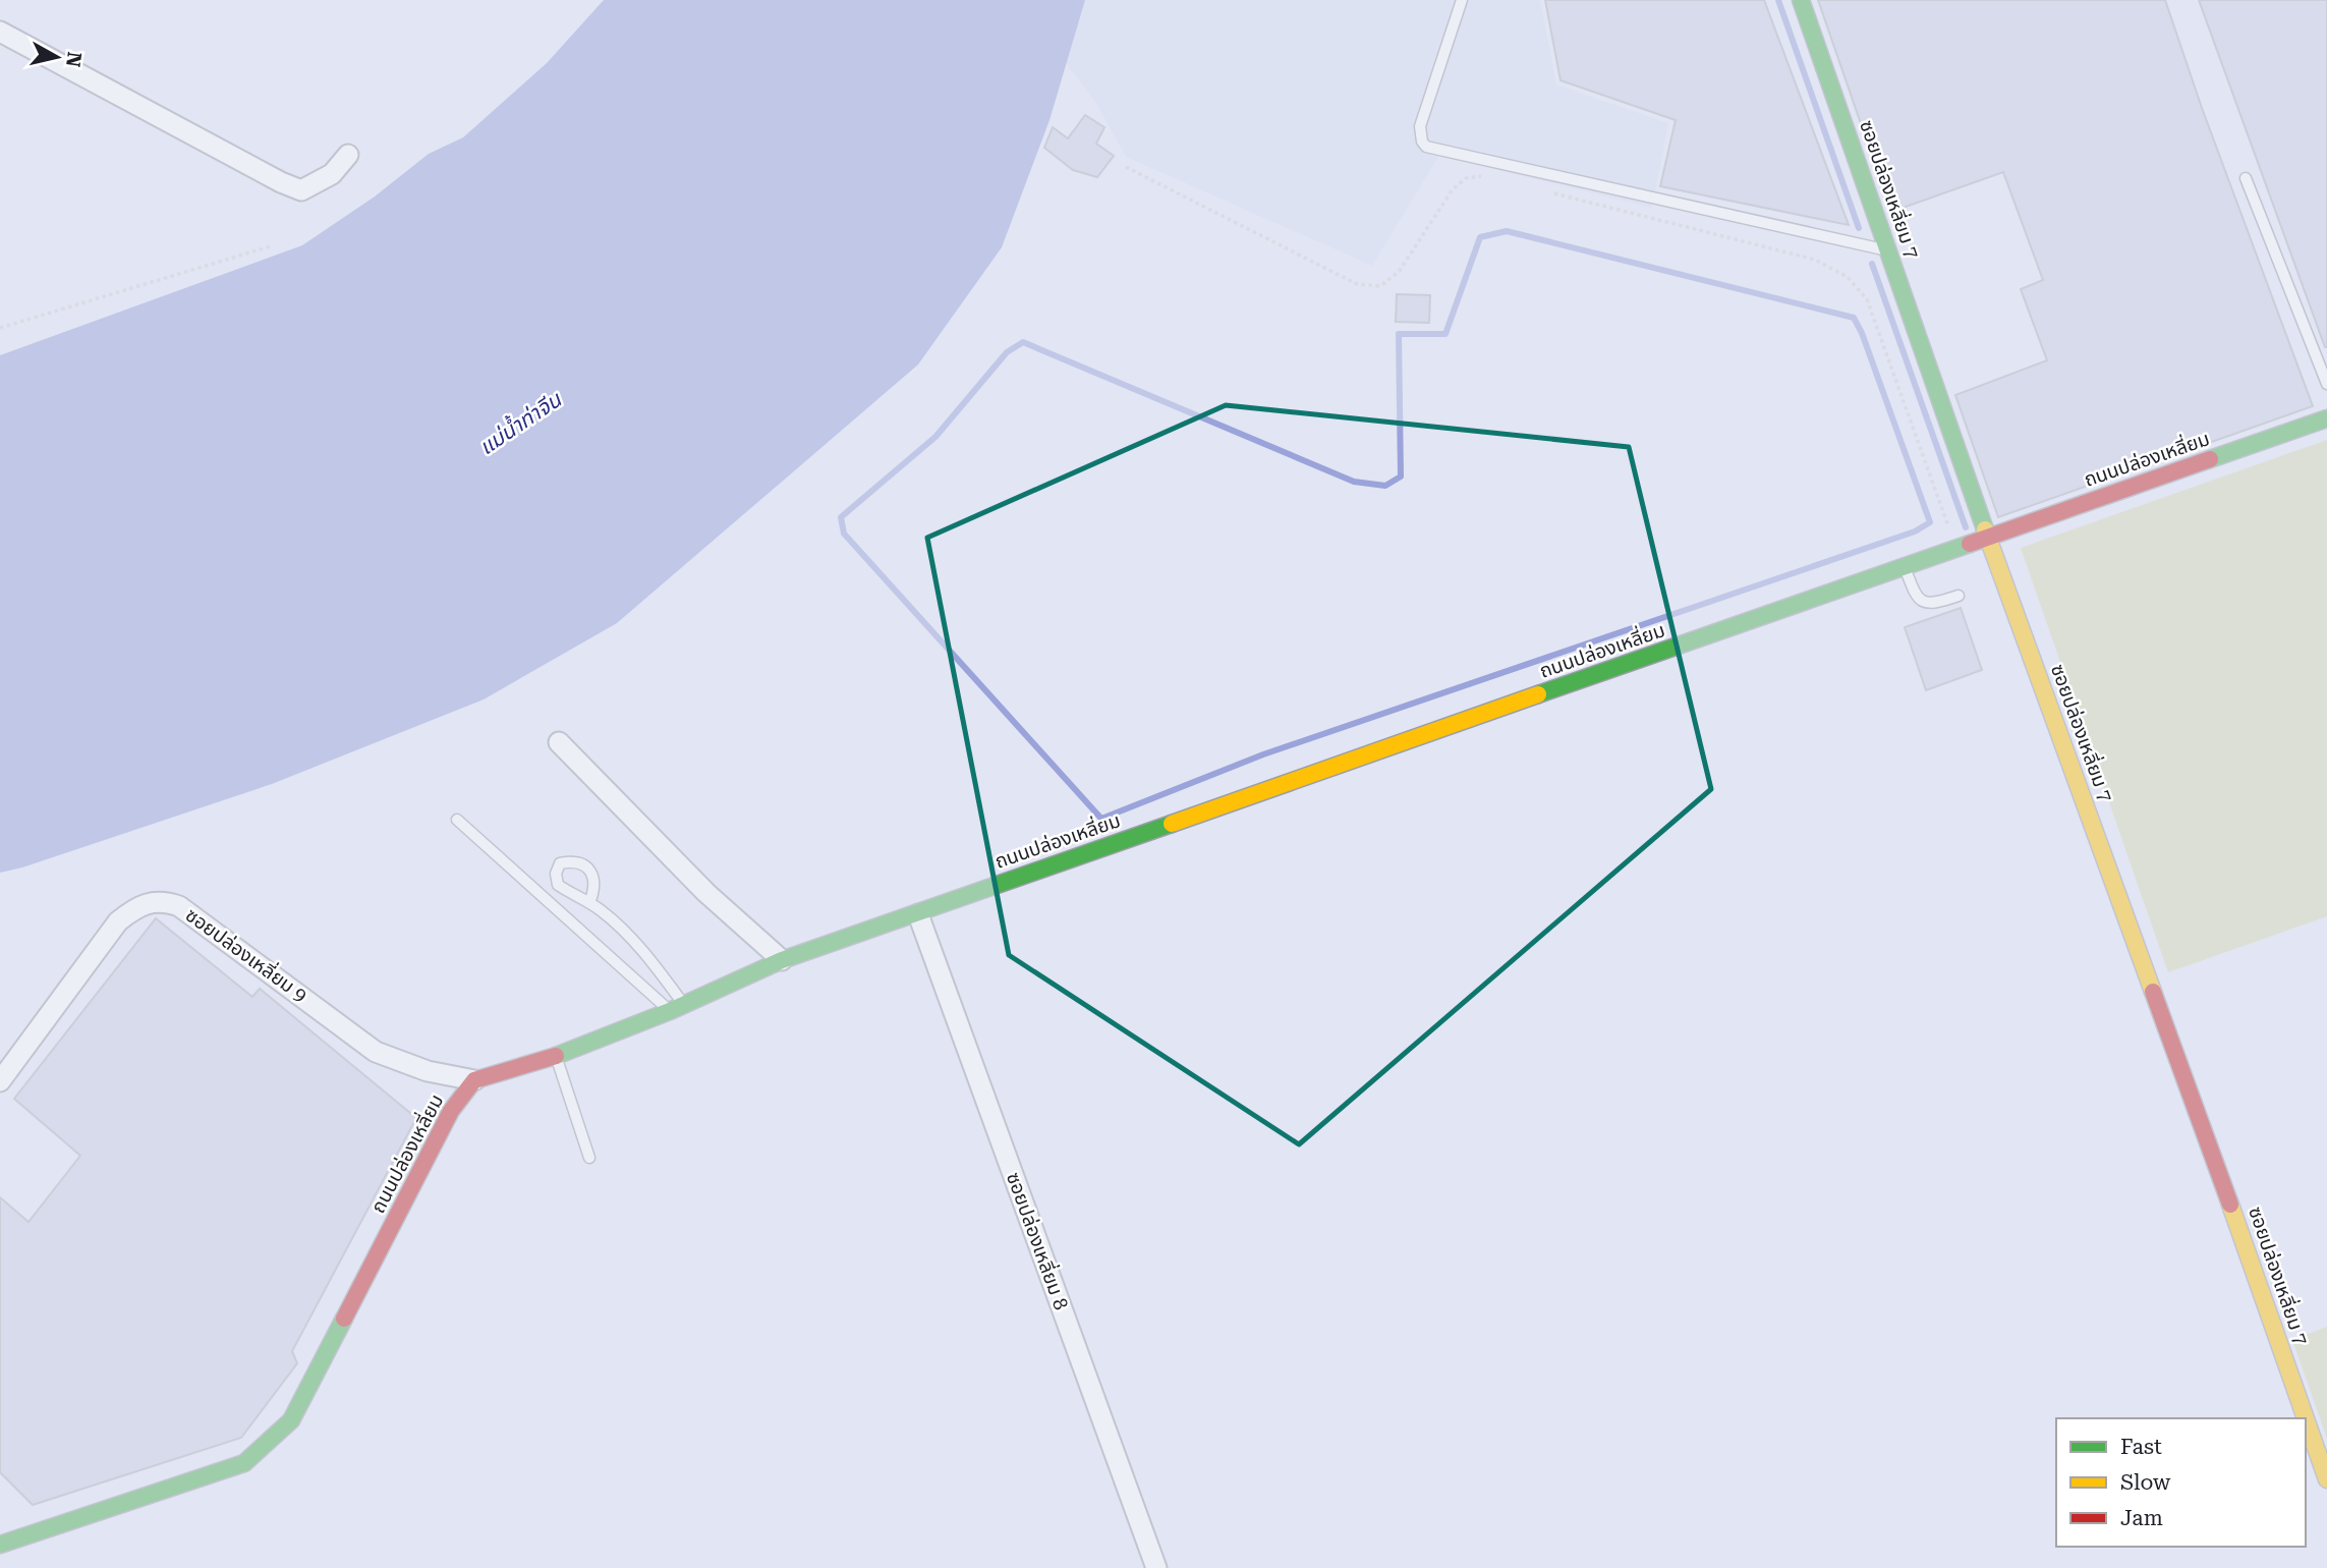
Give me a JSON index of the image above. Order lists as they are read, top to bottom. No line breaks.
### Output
{"streets":{"street":["ซอยปล่องเหลี่ยม 7","ถนนปล่องเหลี่ยม","ซอยปล่องเหลี่ยม 9","ซอยปล่องเหลี่ยม 8"]},"crossings":[["ซอยปล่องเหลี่ยม 7","ถนนปล่องเหลี่ยม"],["ถนนปล่องเหลี่ยม","ซอยปล่องเหลี่ยม 9"],["ถนนปล่องเหลี่ยม","ซอยปล่องเหลี่ยม 8"]],"water":["แม่น้ำท่าจีน"],"legend":["Fast","Slow","Jam"],"north":"right"}
